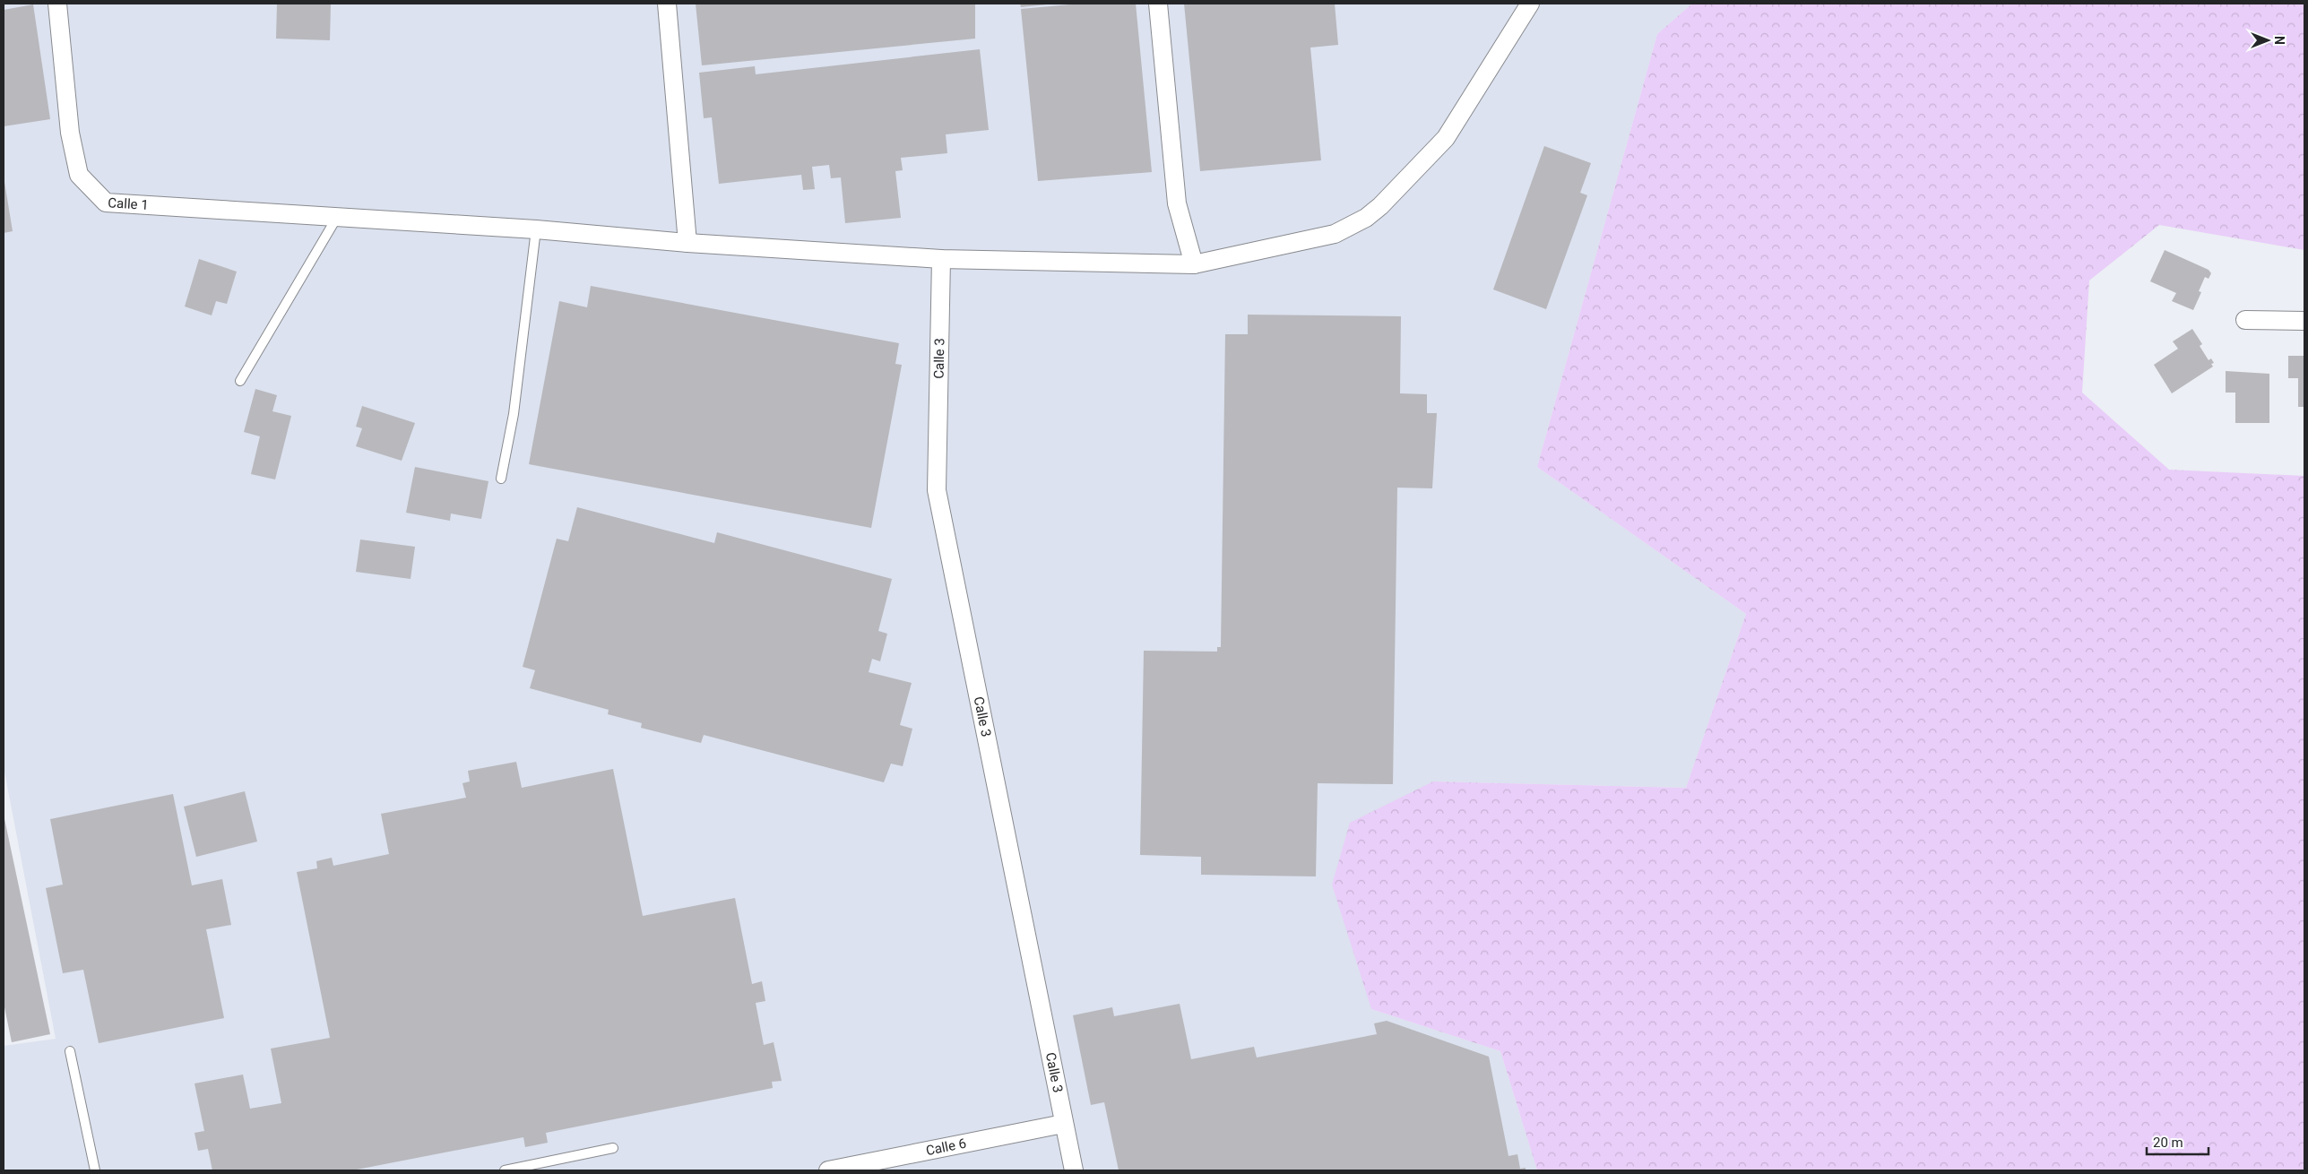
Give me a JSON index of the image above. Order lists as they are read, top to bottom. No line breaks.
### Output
{"streets":{"street":["Calle 1","Calle 3","Calle 6"]},"crossings":[["Calle 1","Calle 3"],["Calle 3","Calle 6"]],"scale_bar":"20 m","north":"right"}
